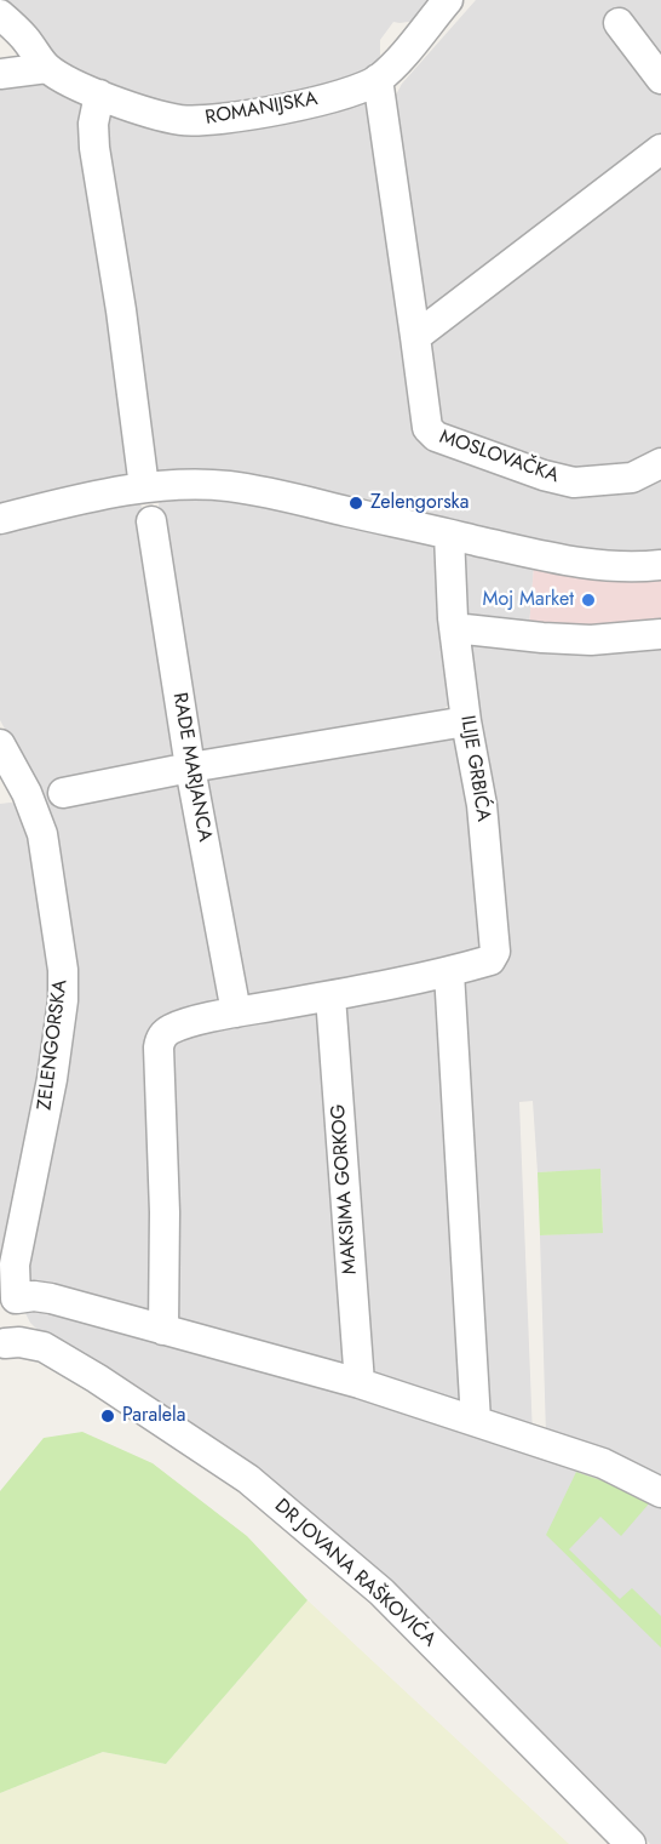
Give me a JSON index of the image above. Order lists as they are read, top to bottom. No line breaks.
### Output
{"streets":{"street":["ROMANIJSKA","MOSLOVAČKA","RADE MARJANCA","ILIJE GRBIĆA","ZELENGORSKA","MAKSIMA GORKOG","DR JOVANA RAŠKOVIĆA"]},"crossings":[["ROMANIJSKA","MOSLOVAČKA"],["RADE MARJANCA","ILIJE GRBIĆA"],["ILIJE GRBIĆA","MAKSIMA GORKOG"],["ZELENGORSKA","DR JOVANA RAŠKOVIĆA"]],"places":["Zelengorska","Moj Market","Paralela"]}
